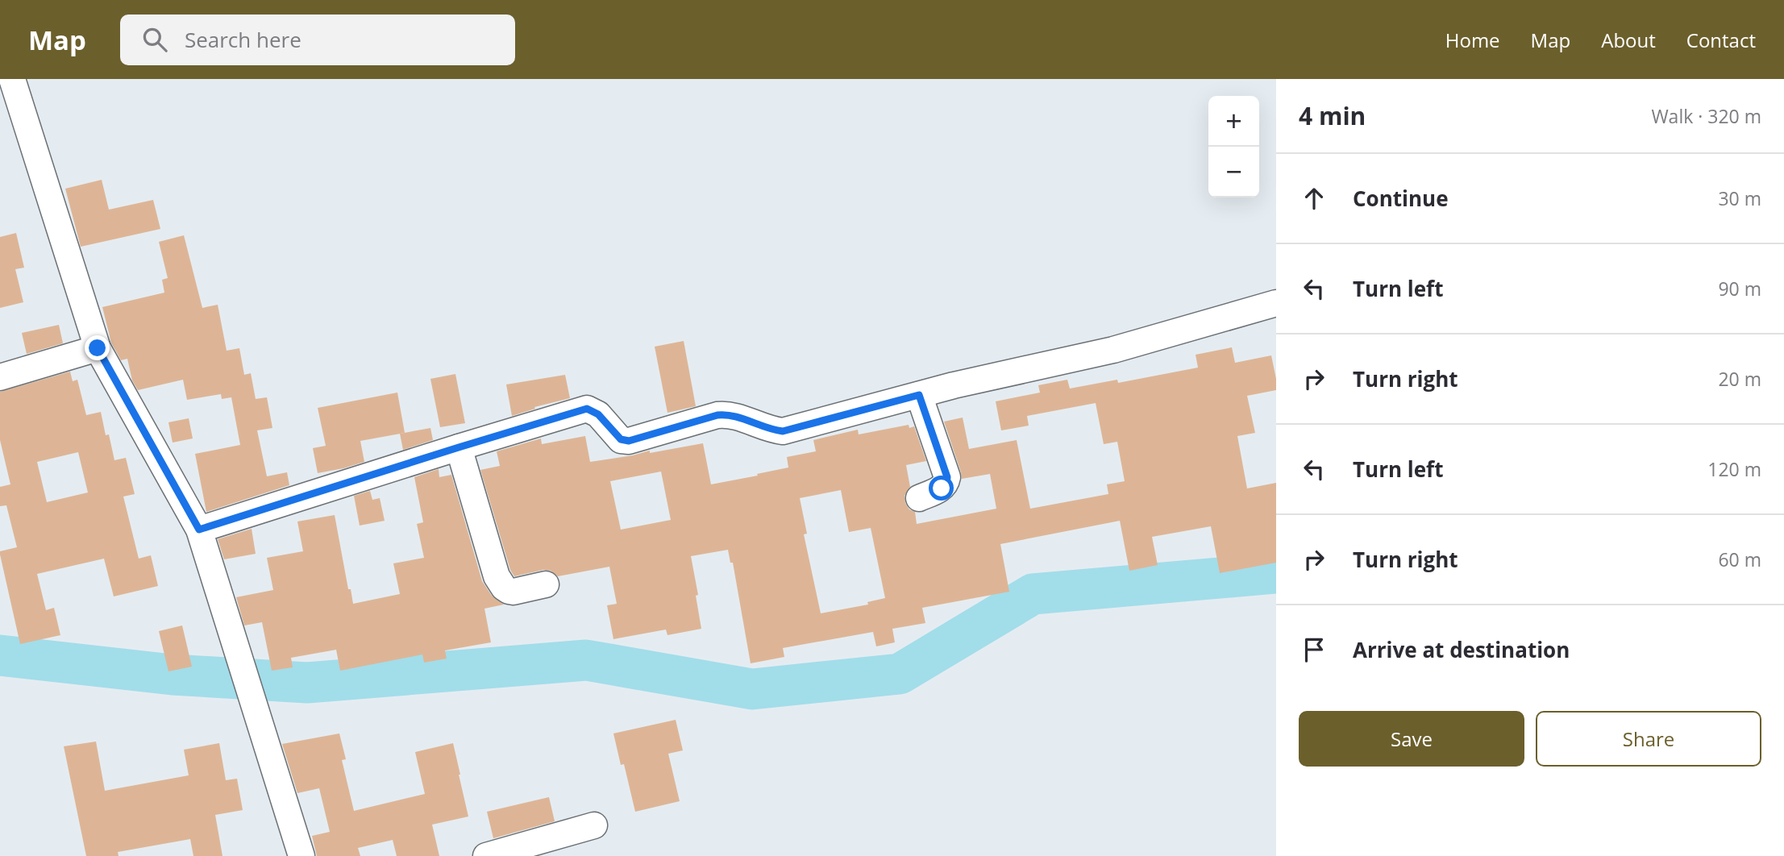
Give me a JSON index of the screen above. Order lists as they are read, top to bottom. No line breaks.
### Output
{"page":{"header":"Map","search":"Search here","nav":["Home","Map","About","Contact"],"heading":["4 min","Walk · 320 m"],"map_buttons":["+","−"],"list":[["Continue","30 m"],["Turn left","90 m"],["Turn right","20 m"],["Turn left","120 m"],["Turn right","60 m"],"Arrive at destination"],"buttons":["Save","Share"]}}
